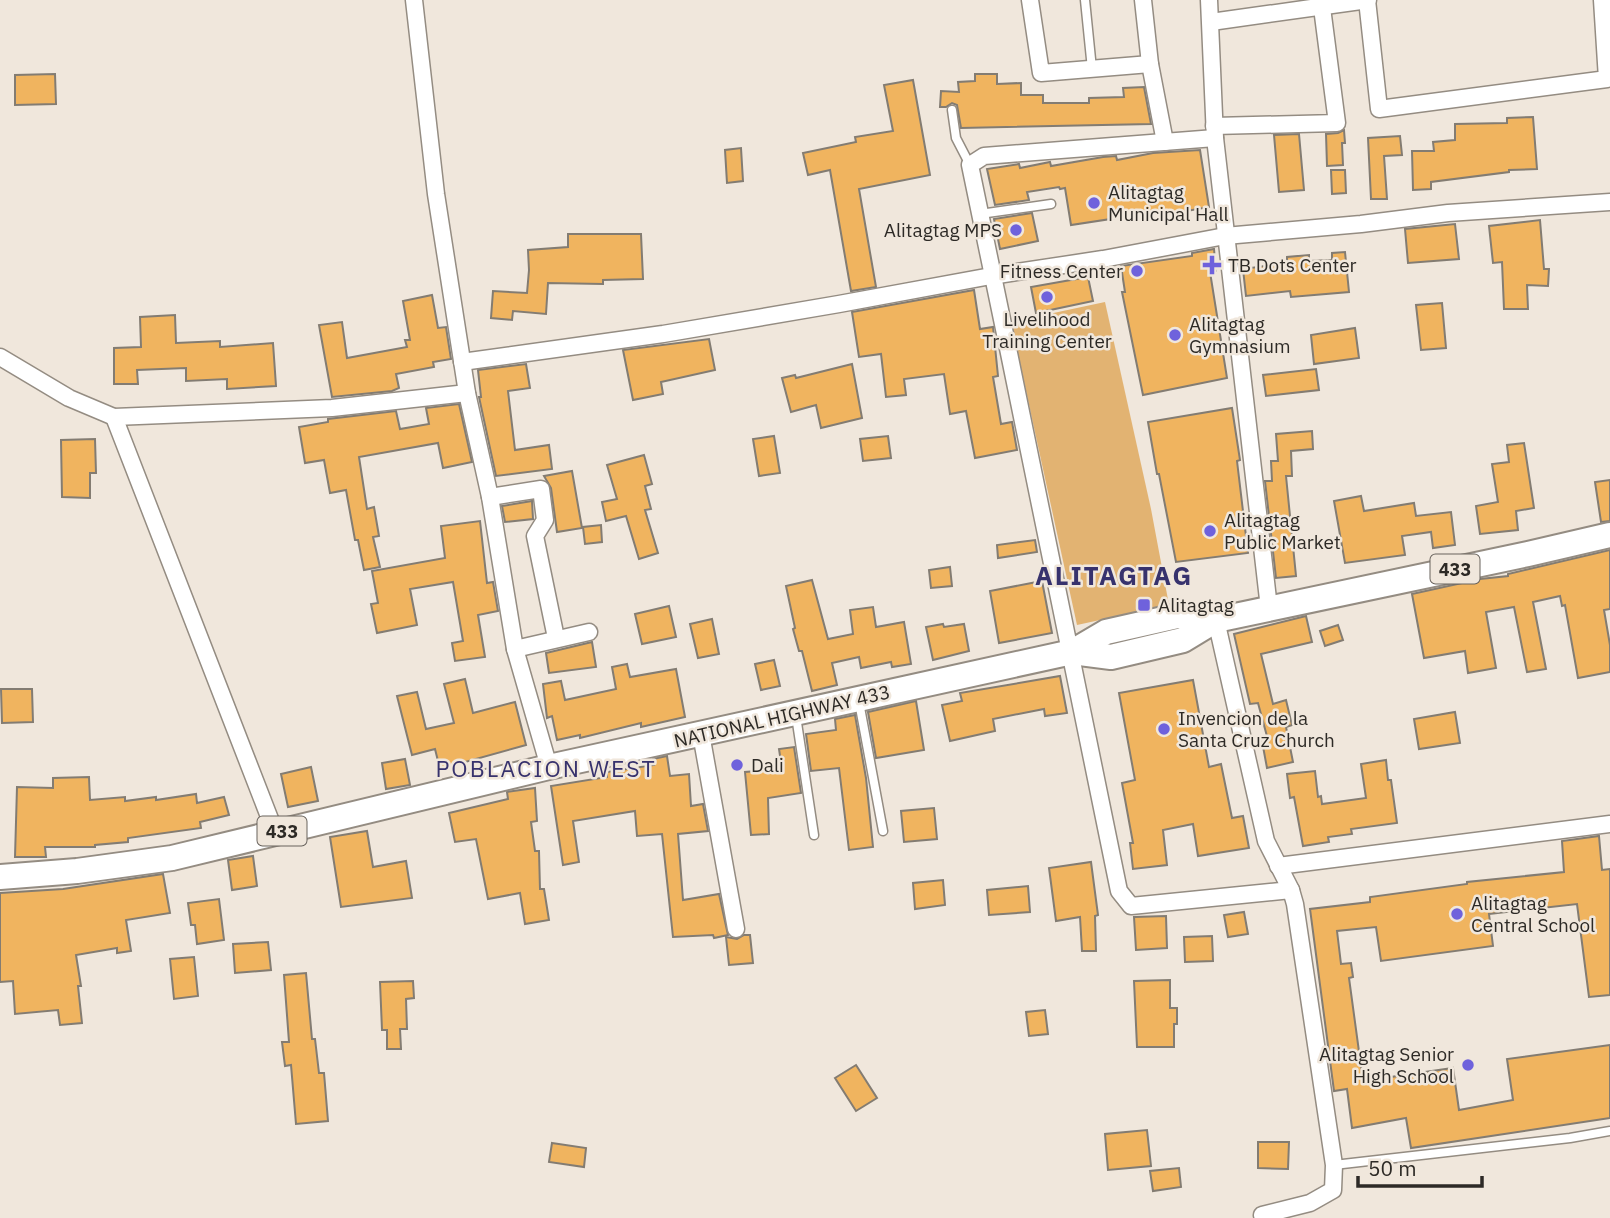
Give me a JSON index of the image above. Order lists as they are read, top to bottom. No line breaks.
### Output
{"streets":{"main road":["433","NATIONAL HIGHWAY 433"]},"districts":["ALITAGTAG","POBLACION WEST"],"places":{"other":["Alitagtag Municipal Hall","Alitagtag MPS","Fitness Center","Livelihood Training Center","Alitagtag Gymnasium","Alitagtag Public Market","Invencion de la Santa Cruz Church","Dali","Alitagtag Central School","Alitagtag Senior High School"],"health":["TB Dots Center"],"transit":["Alitagtag"]},"scale_bar":"50 m"}
